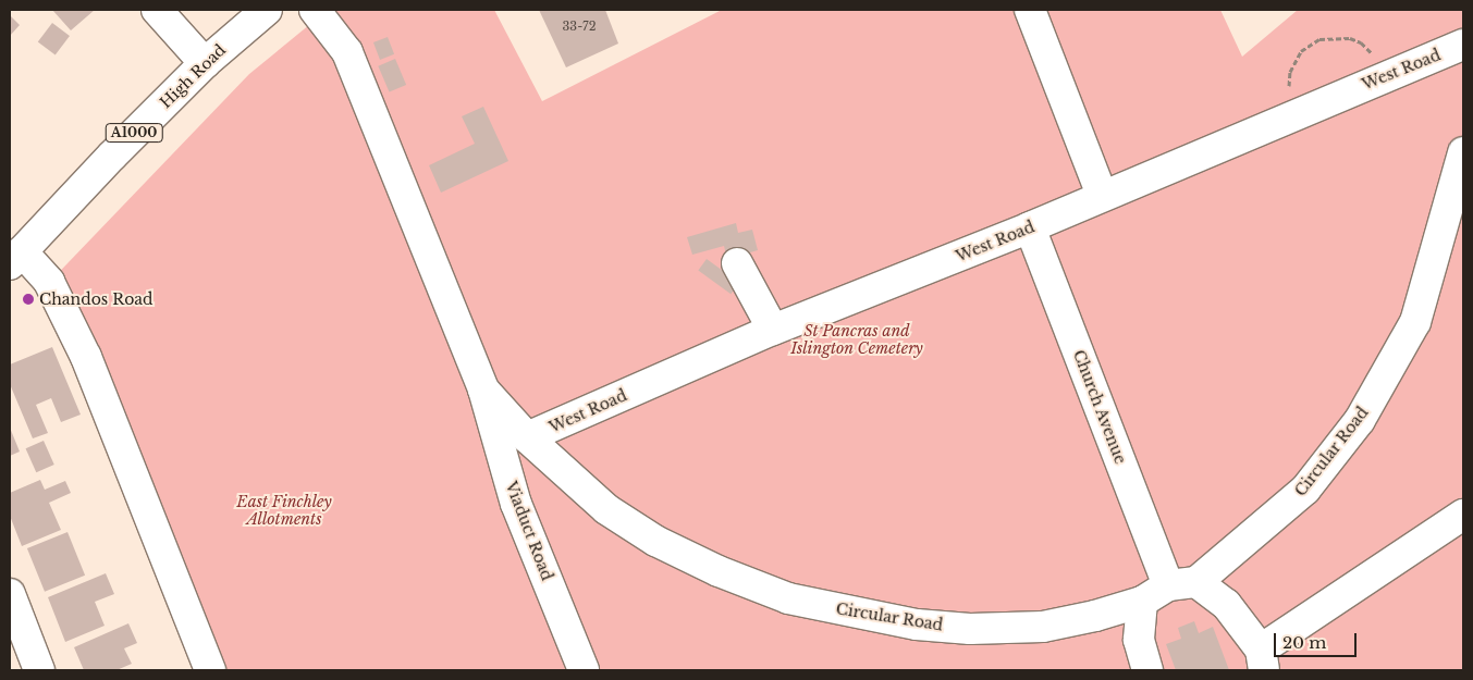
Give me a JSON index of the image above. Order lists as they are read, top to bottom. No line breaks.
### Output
{"streets":{"main road":["West Road","High Road","A1000","Church Avenue","Circular Road","Viaduct Road"]},"crossings":[["West Road","Church Avenue"],["West Road","Circular Road"],["Church Avenue","Circular Road"],["Circular Road","Viaduct Road"]],"parks":["St Pancras and Islington Cemetery","East Finchley Allotments"],"places":["Chandos Road"],"house_numbers":["33-72"],"scale_bar":"20 m"}
